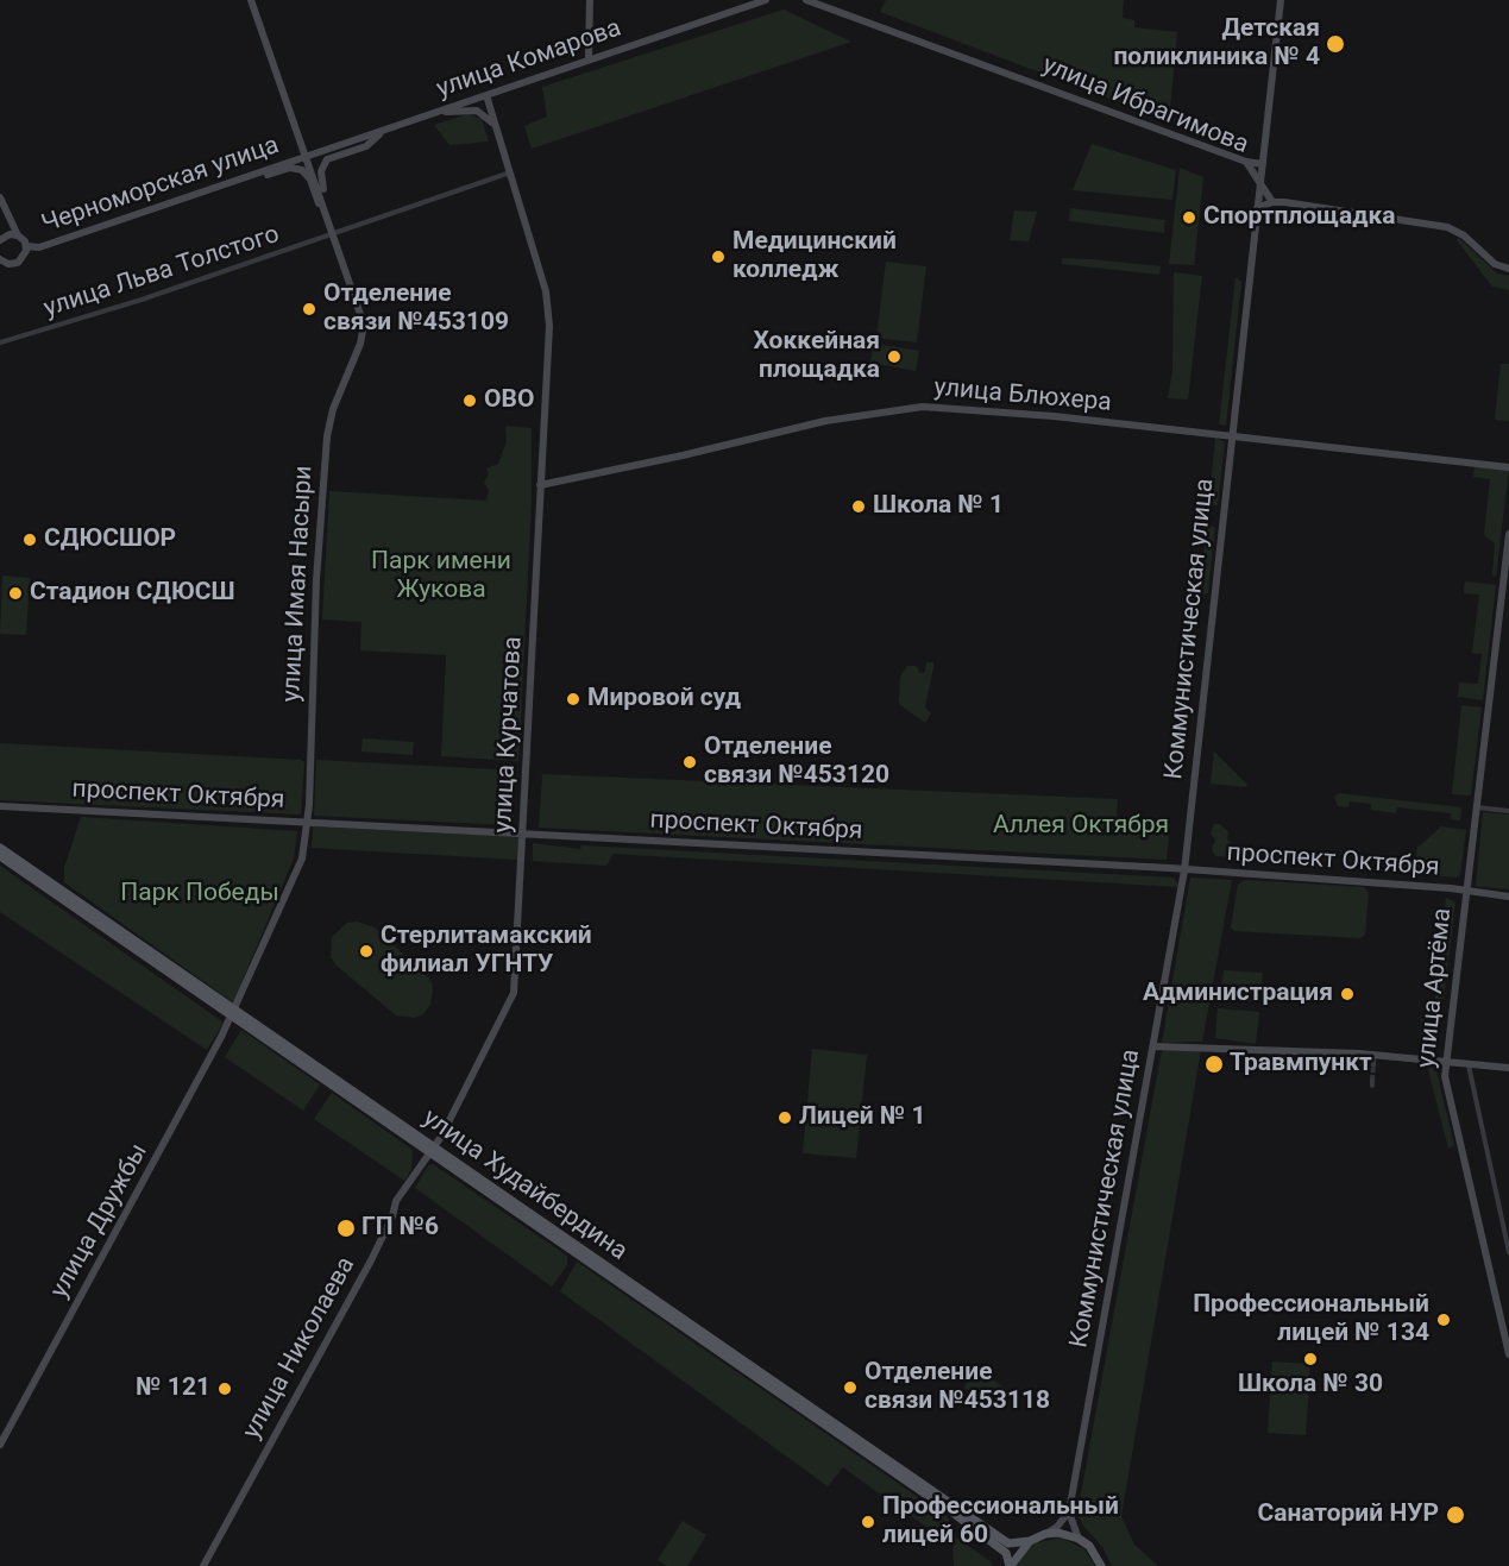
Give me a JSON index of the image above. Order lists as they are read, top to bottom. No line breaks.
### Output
{"streets":{"main road":["улица Комарова","улица Ибрагимова","Черноморская улица","улица Блюхера","улица Имая Насыри","Коммунистическая улица","улица Курчатова","проспект Октября","улица Артёма","улица Худайбердина","улица Дружбы","улица Николаева"],"street":["улица Льва Толстого"]},"crossings":[["улица Комарова","Черноморская улица"],["улица Комарова","улица Имая Насыри"],["улица Комарова","улица Курчатова"],["улица Ибрагимова","Коммунистическая улица"],["Черноморская улица","улица Имая Насыри"],["улица Льва Толстого","улица Имая Насыри"],["улица Льва Толстого","улица Курчатова"],["улица Блюхера","Коммунистическая улица"],["улица Блюхера","улица Курчатова"],["улица Имая Насыри","проспект Октября"],["улица Имая Насыри","улица Худайбердина"],["улица Имая Насыри","улица Дружбы"],["Коммунистическая улица","проспект Октября"],["улица Курчатова","проспект Октября"],["улица Курчатова","улица Худайбердина"],["улица Курчатова","улица Николаева"],["проспект Октября","улица Артёма"],["улица Худайбердина","улица Дружбы"],["улица Худайбердина","улица Николаева"]],"parks":["Парк имени Жукова","Аллея Октября","Парк Победы"],"places":["Детская поликлиника № 4","Спортплощадка","Медицинский колледж","Отделение связи №453109","Хоккейная площадка","ОВО","Школа № 1","СДЮСШОР","Стадион СДЮСШ","Мировой суд","Отделение связи №453120","Стерлитамакский филиал УГНТУ","Администрация","Травмпункт","Лицей № 1","ГП №6","Профессиональный лицей № 134","Школа № 30","Отделение связи №453118","№ 121","Санаторий НУР","Профессиональный лицей 60"]}
